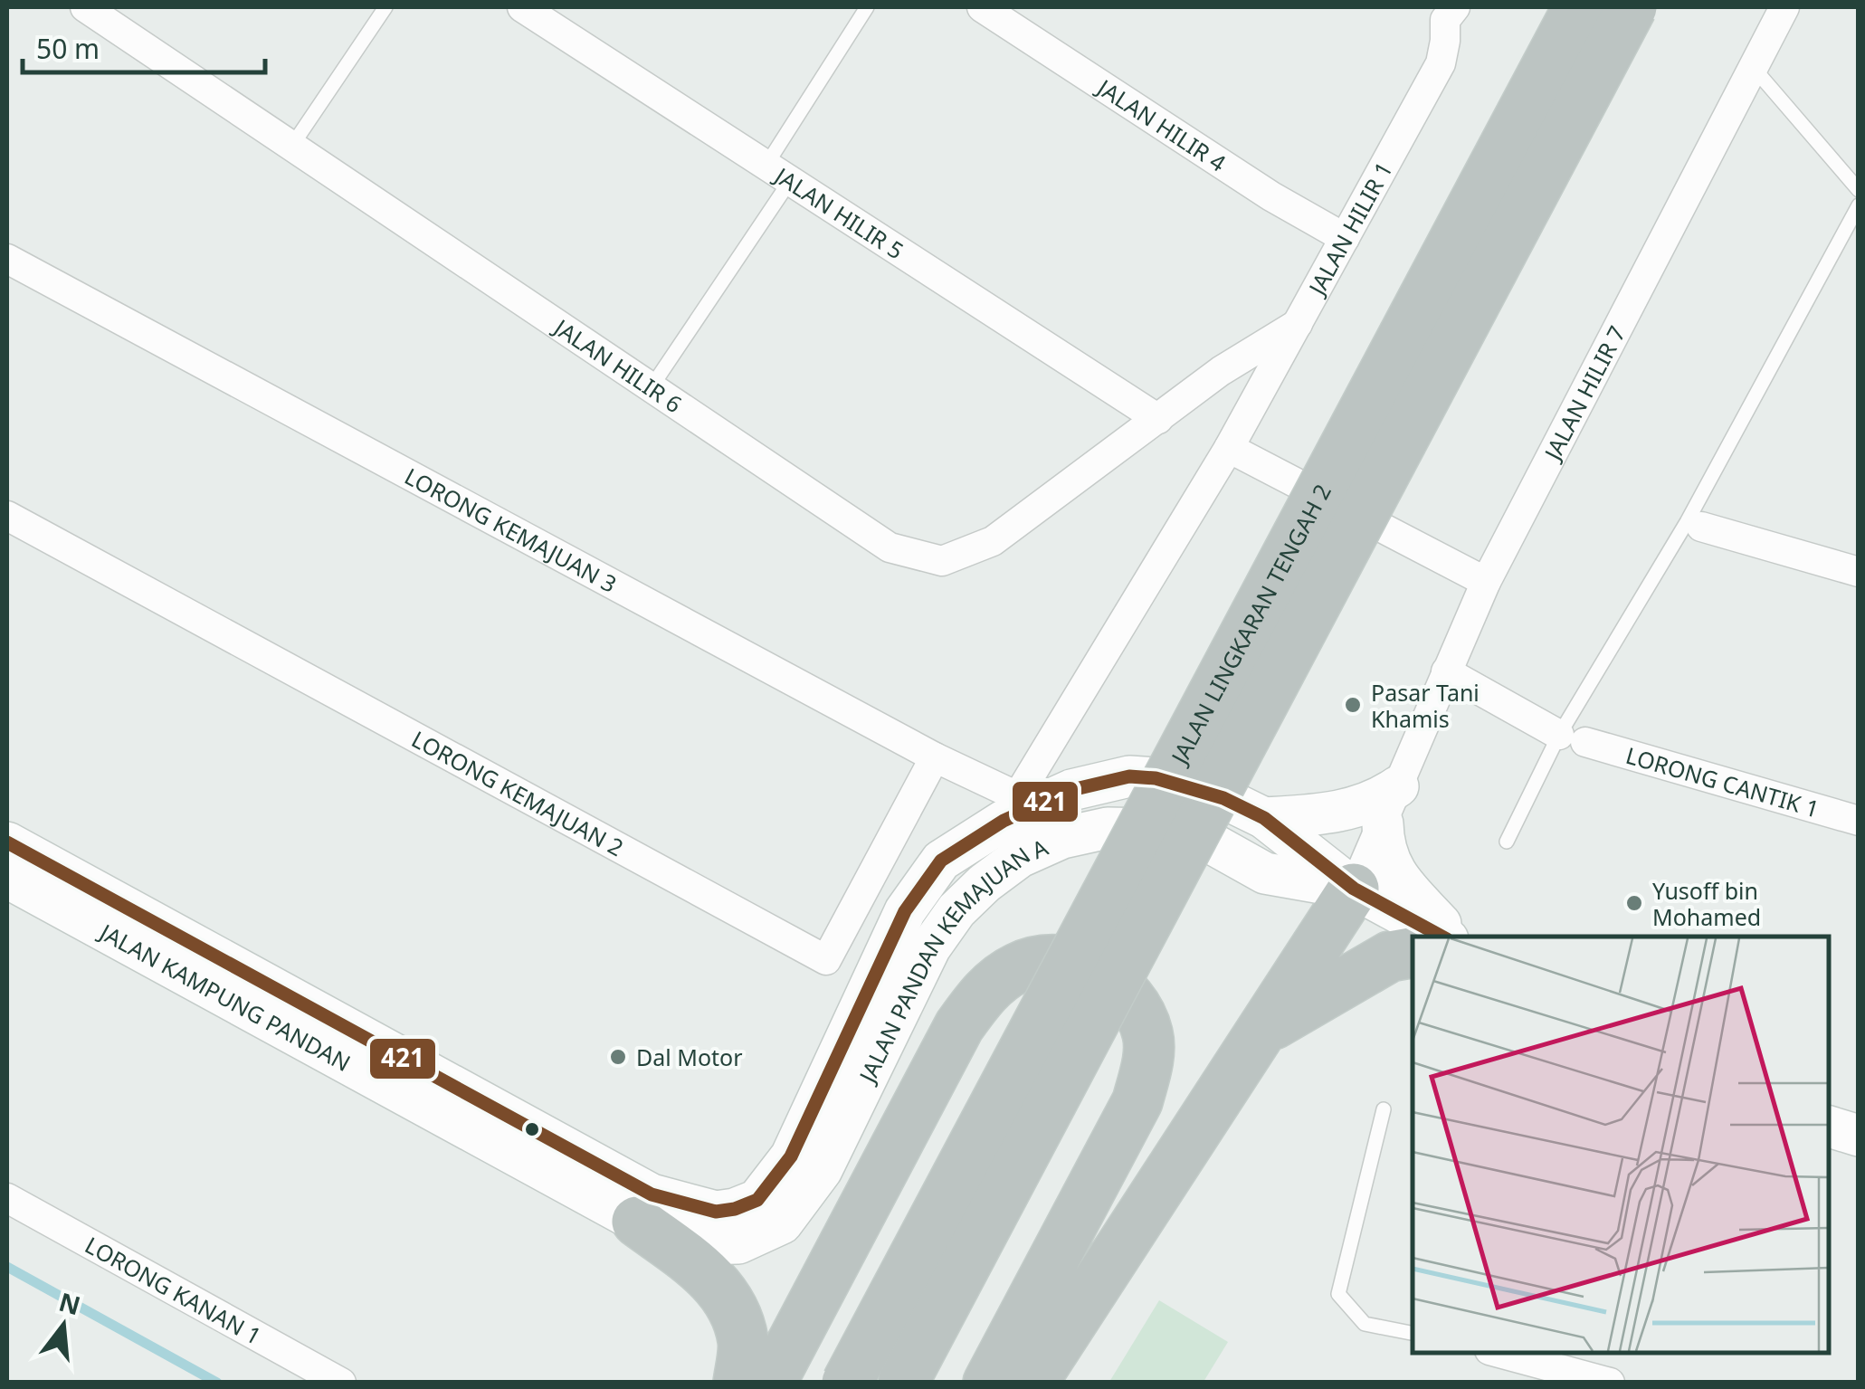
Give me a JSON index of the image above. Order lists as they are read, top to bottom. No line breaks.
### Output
{"streets":{"highway":["JALAN LINGKARAN TENGAH 2"],"street":["JALAN HILIR 4","JALAN HILIR 5","JALAN HILIR 1","JALAN HILIR 6","JALAN HILIR 7","LORONG KEMAJUAN 3","LORONG CANTIK 1","LORONG KEMAJUAN 2","JALAN PANDAN KEMAJUAN A","JALAN KAMPUNG PANDAN","LORONG KANAN 1"]},"crossings":[["JALAN HILIR 4","JALAN HILIR 1"],["JALAN HILIR 5","JALAN HILIR 6"],["JALAN HILIR 1","JALAN HILIR 6"],["JALAN HILIR 1","LORONG KEMAJUAN 3"],["JALAN HILIR 1","JALAN PANDAN KEMAJUAN A"],["JALAN HILIR 1","JALAN KAMPUNG PANDAN"],["JALAN HILIR 7","LORONG CANTIK 1"],["JALAN HILIR 7","JALAN PANDAN KEMAJUAN A"],["LORONG KEMAJUAN 3","LORONG KEMAJUAN 2"],["LORONG KEMAJUAN 3","JALAN PANDAN KEMAJUAN A"],["LORONG KEMAJUAN 3","JALAN KAMPUNG PANDAN"],["JALAN PANDAN KEMAJUAN A","JALAN KAMPUNG PANDAN"]],"places":["Pasar Tani Khamis","Yusoff bin Mohamed","Dal Motor"],"lines":["transit line 421"],"scale_bar":"50 m","north":"top"}
